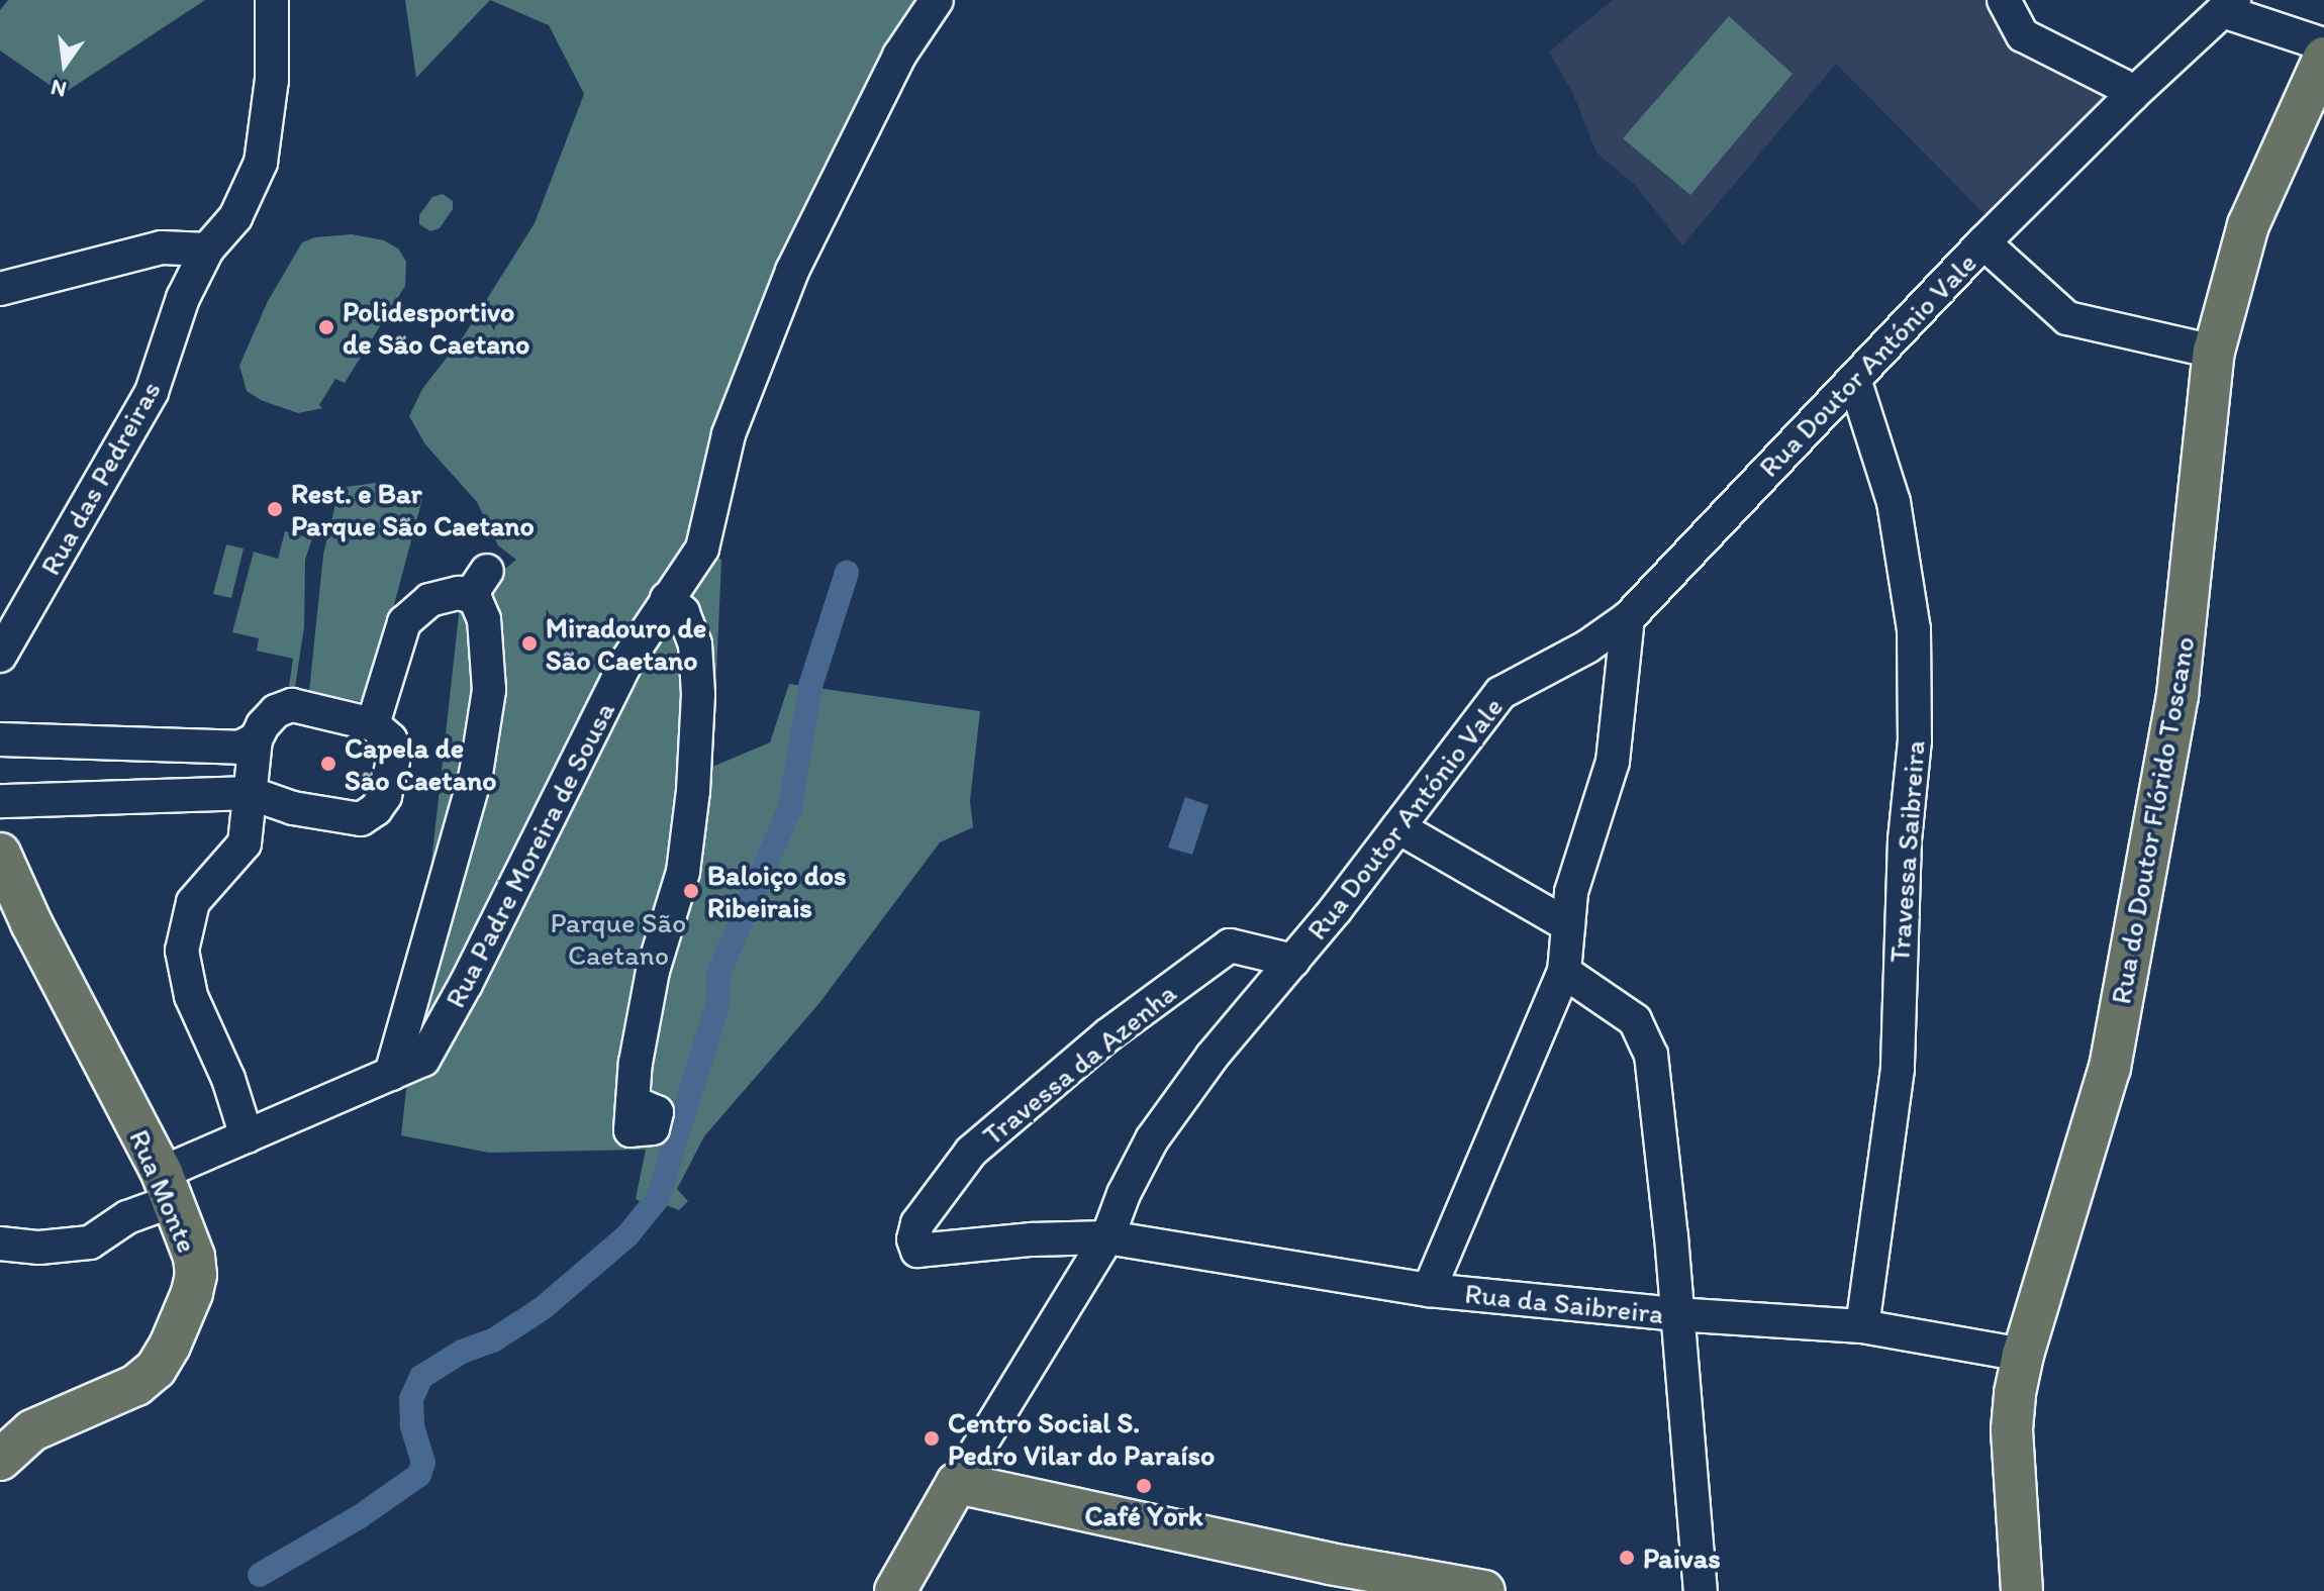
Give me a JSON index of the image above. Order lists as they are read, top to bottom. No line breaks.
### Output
{"streets":{"main road":["Rua Doutor António Vale","Rua do Doutor Flórido Toscano","Rua Monte"],"street":["Rua das Pedreiras","Travessa Saibreira","Rua Padre Moreira de Sousa","Travessa da Azenha","Rua da Saibreira"]},"crossings":[["Rua Doutor António Vale","Travessa Saibreira"],["Rua Doutor António Vale","Travessa da Azenha"],["Rua Doutor António Vale","Rua da Saibreira"],["Rua do Doutor Flórido Toscano","Rua da Saibreira"],["Travessa Saibreira","Rua da Saibreira"],["Rua Padre Moreira de Sousa","Rua Monte"],["Travessa da Azenha","Rua da Saibreira"]],"parks":["Parque São Caetano"],"places":["Polidesportivo de São Caetano","Rest. e Bar Parque São Caetano","Miradouro de São Caetano","Capela de São Caetano","Baloiço dos Ribeirais","Centro Social S. Pedro Vilar do Paraíso","Café York","Paivas"],"north":"bottom"}
